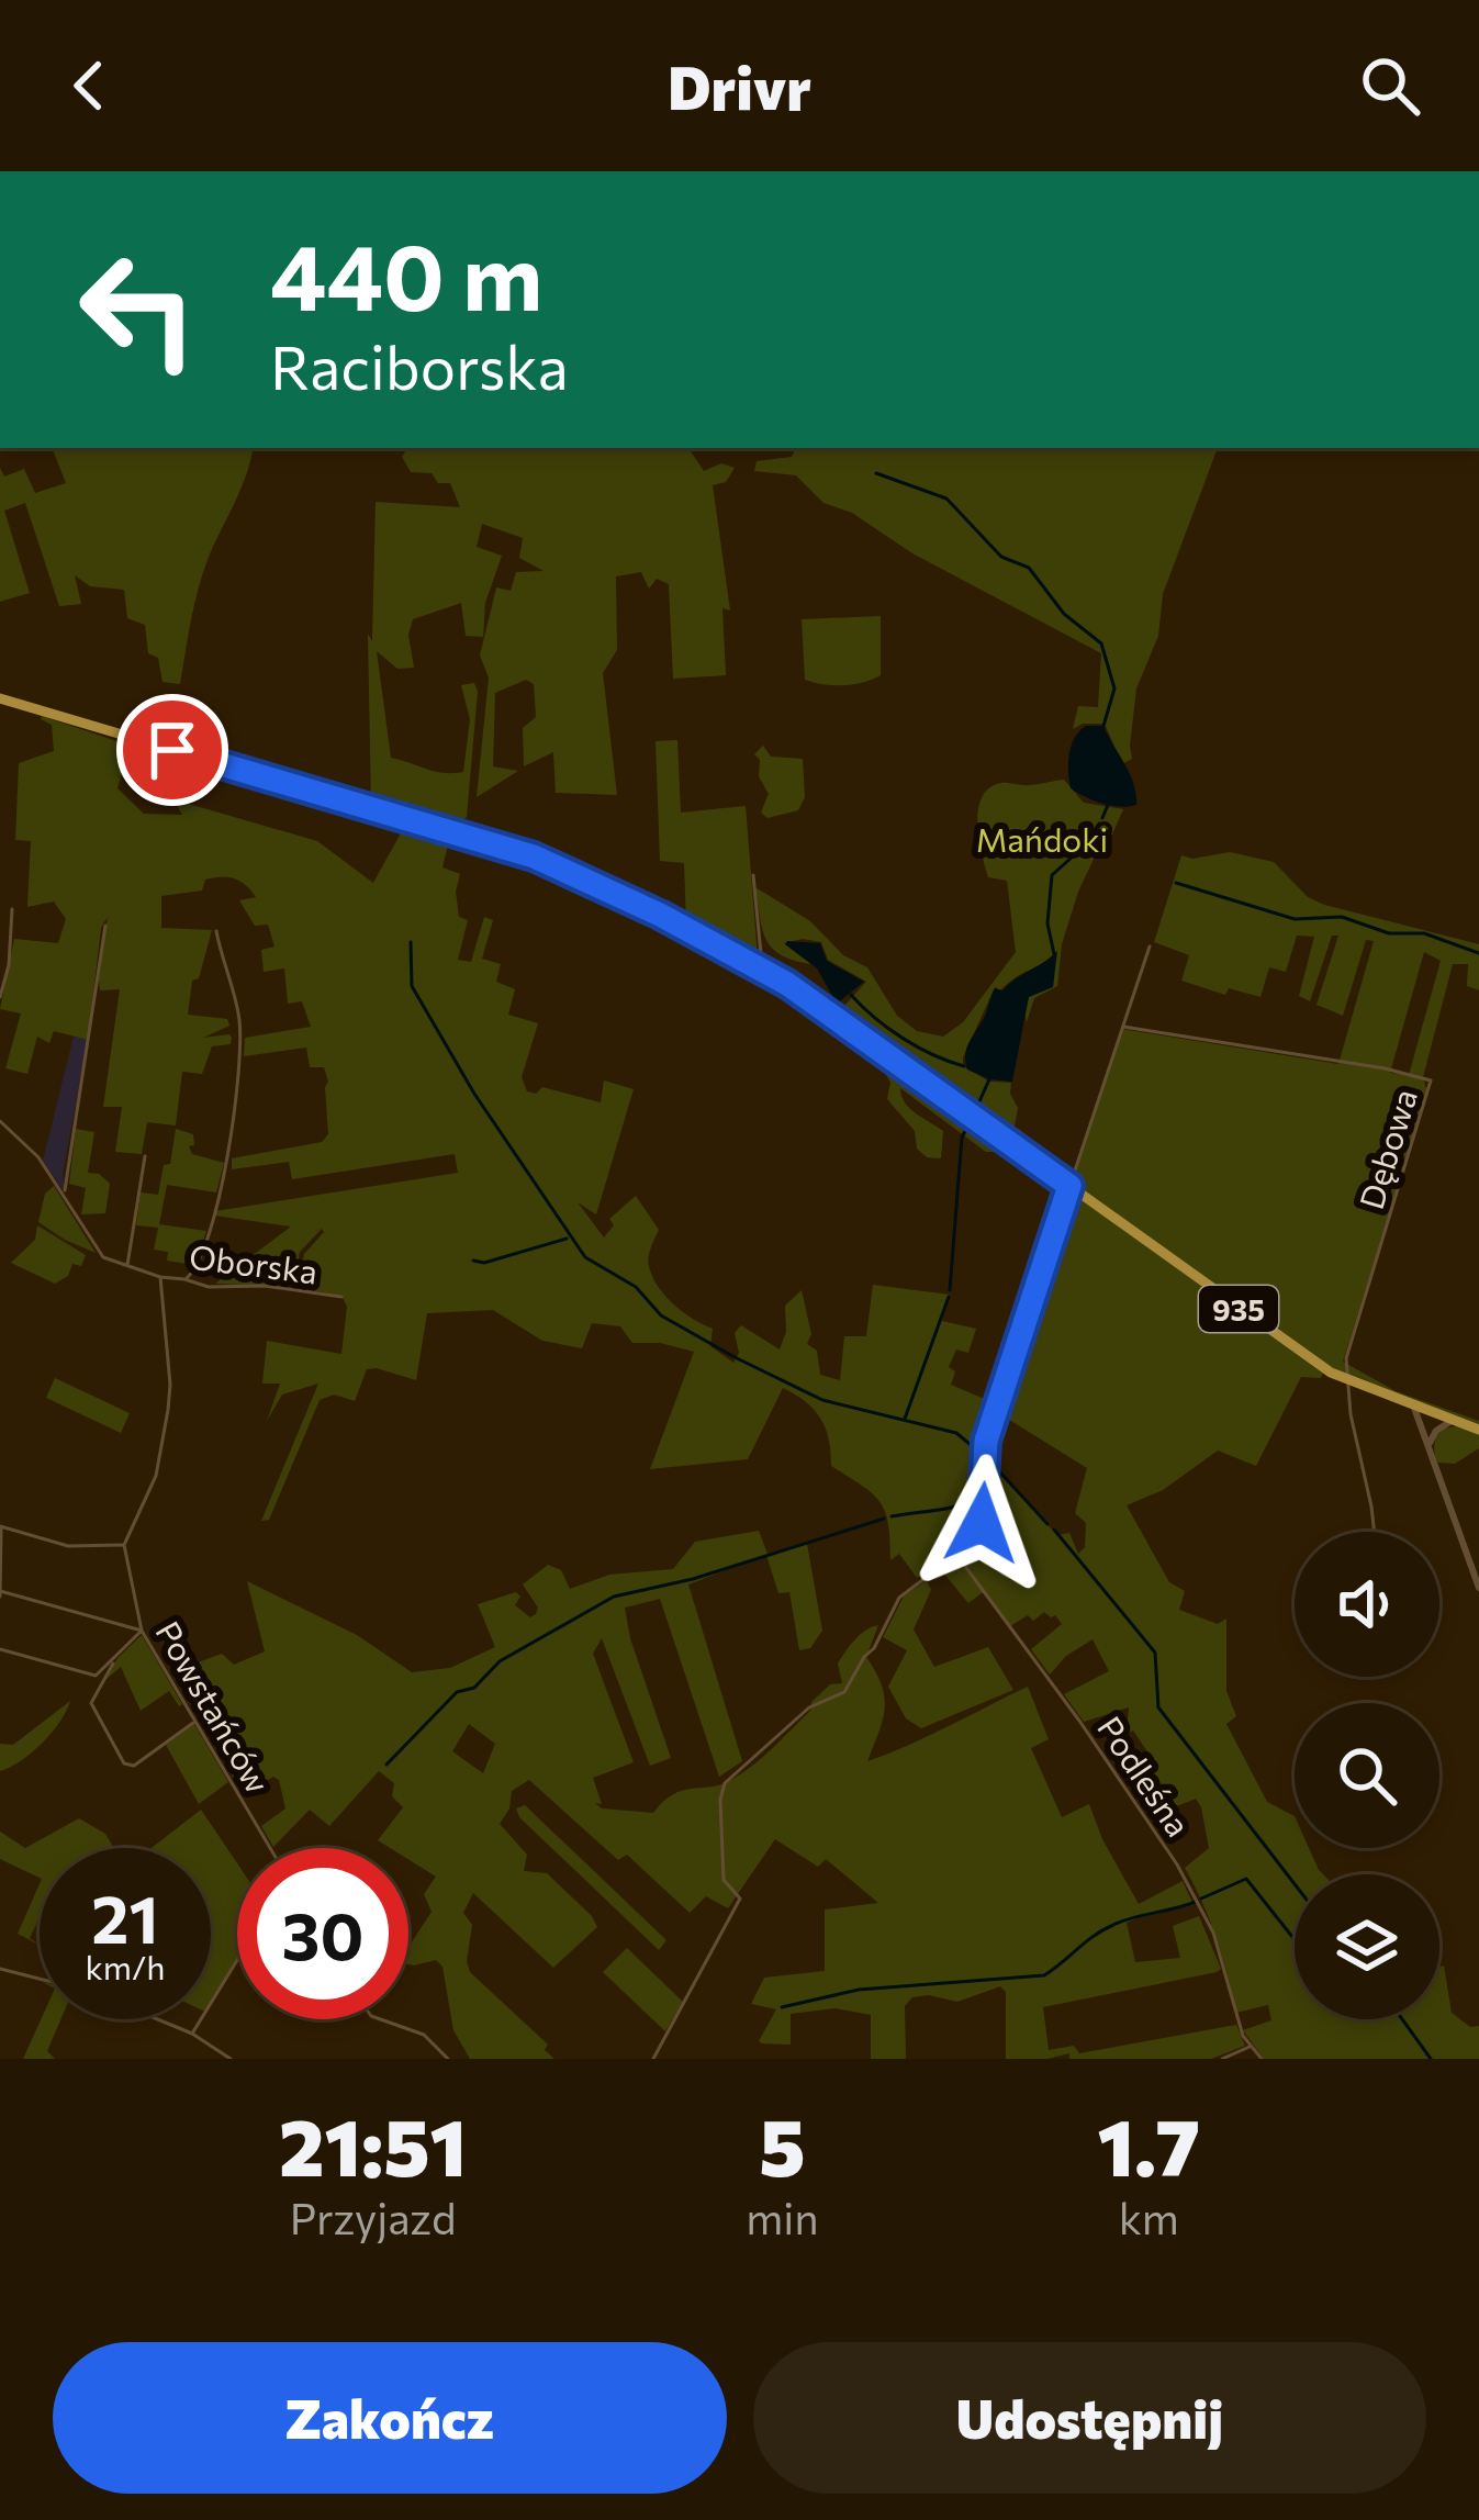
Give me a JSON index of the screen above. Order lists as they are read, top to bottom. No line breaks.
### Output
{"streets":{"main road":["935"],"street":["Dębowa","Oborska","Powstańców","Podleśna"]},"crossings":[["Dębowa","935"]],"parks":["Mańdoki"],"page":{"header":"Drivr","turn":["440 m","Raciborska"],"speed":"21 km/h","limit":"30","eta":["21:51","Przyjazd","5","min","1.7","km"],"buttons":["Zakończ","Udostępnij"]}}
